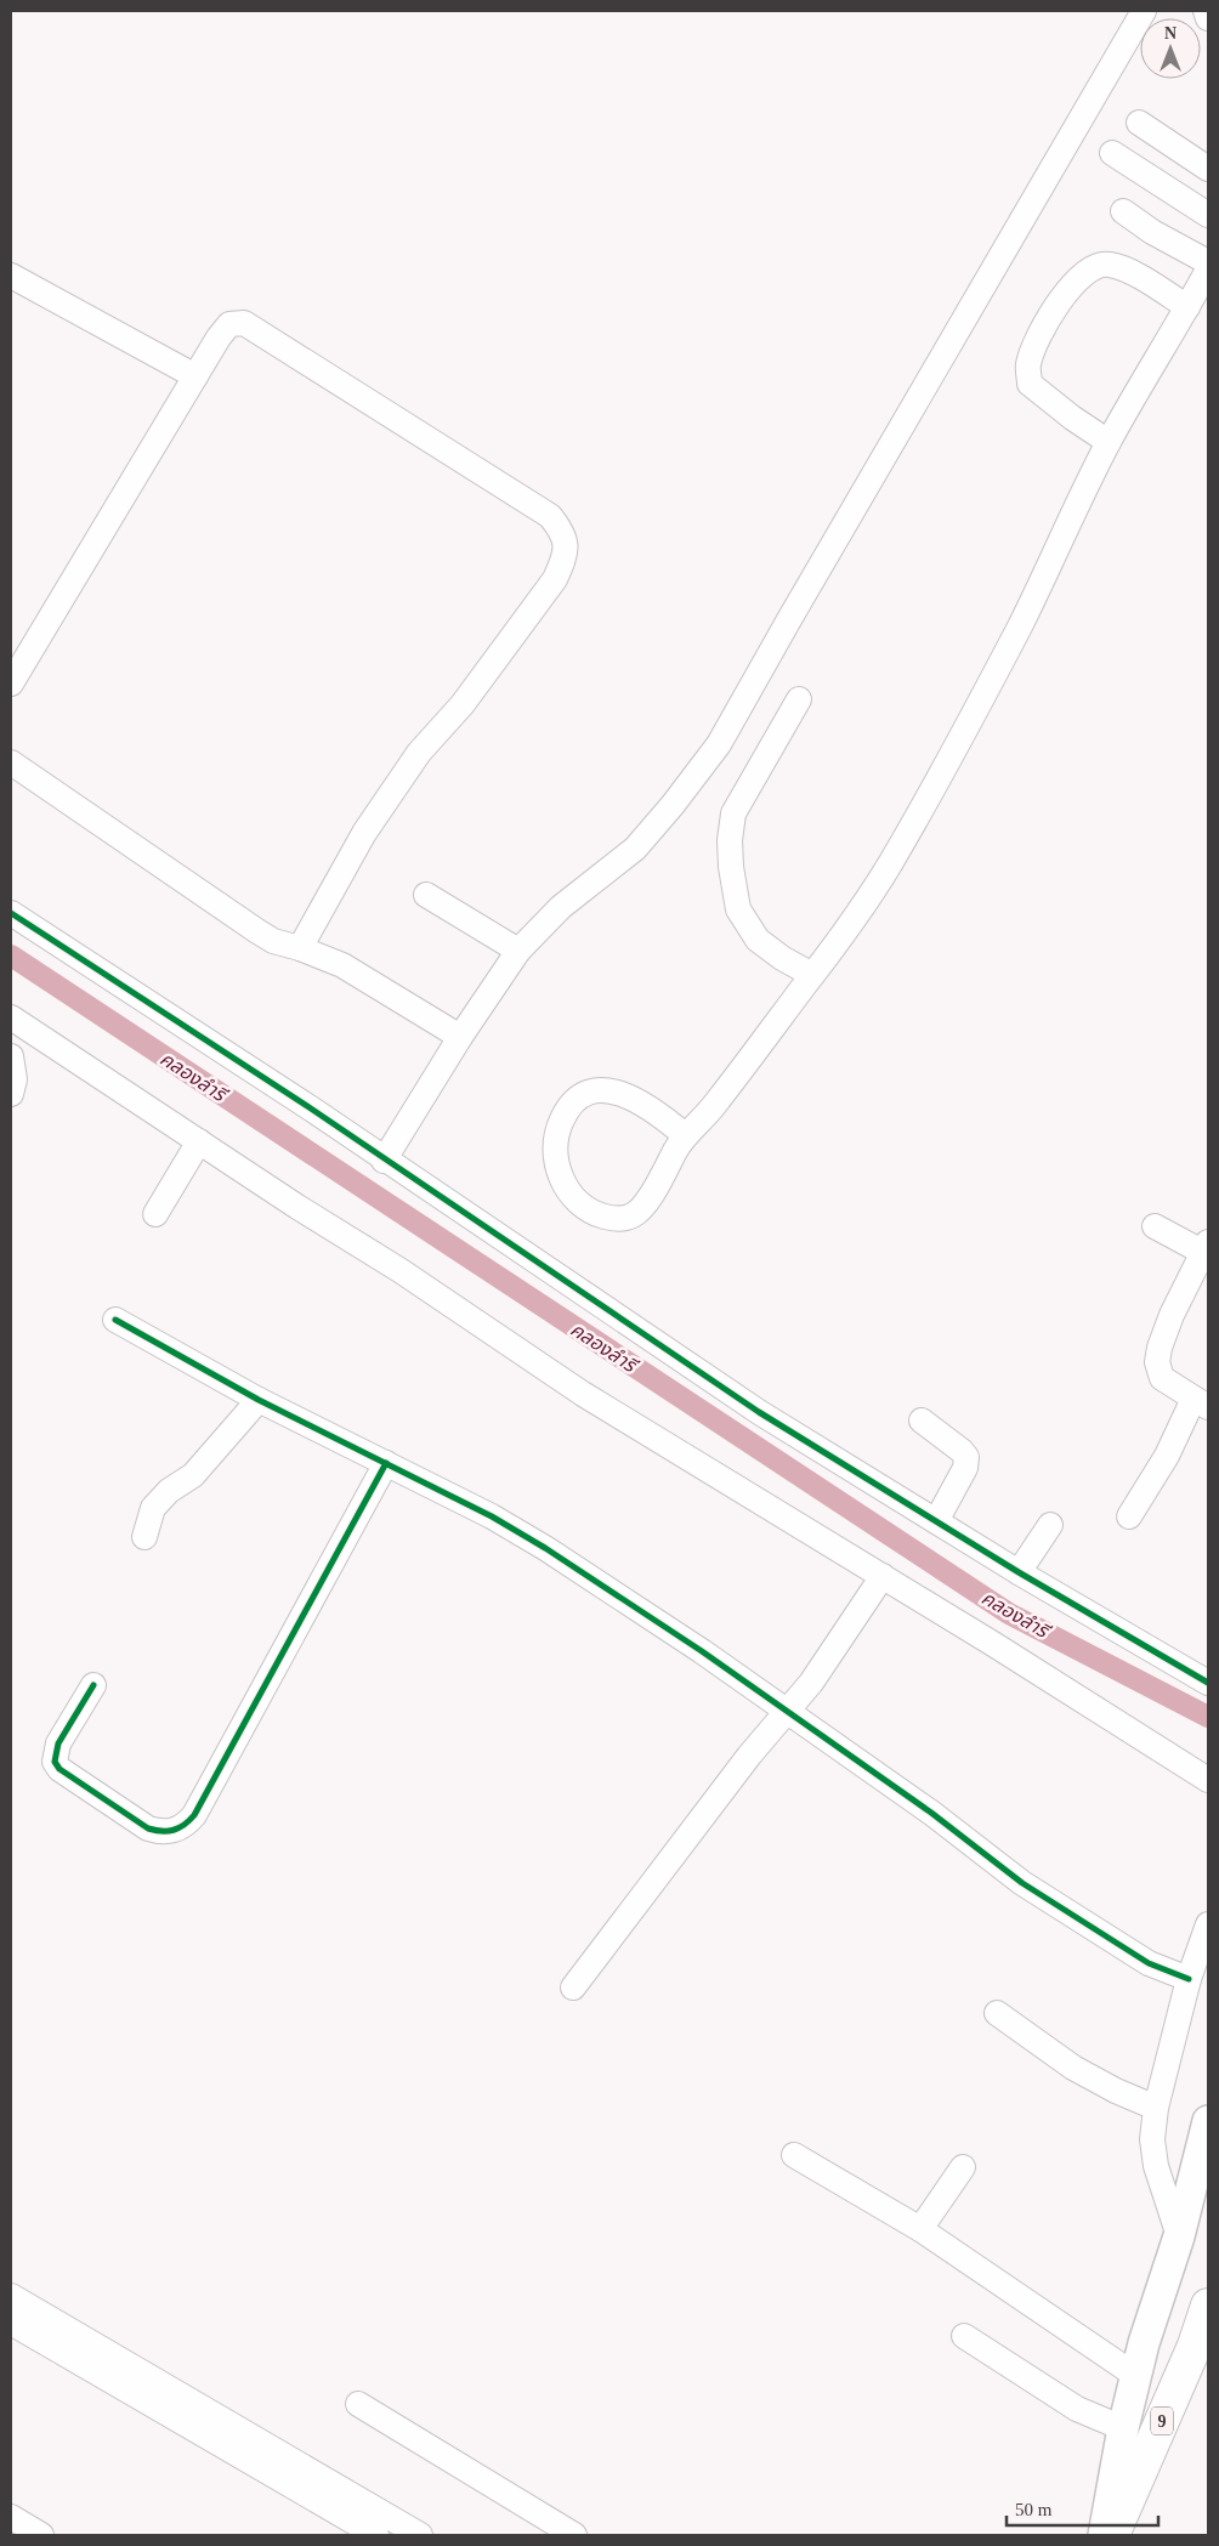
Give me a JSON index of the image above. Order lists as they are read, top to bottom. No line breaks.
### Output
{"streets":{"highway":["9"]},"water":["คลองลำรี"],"scale_bar":"50 m","north":"top"}
